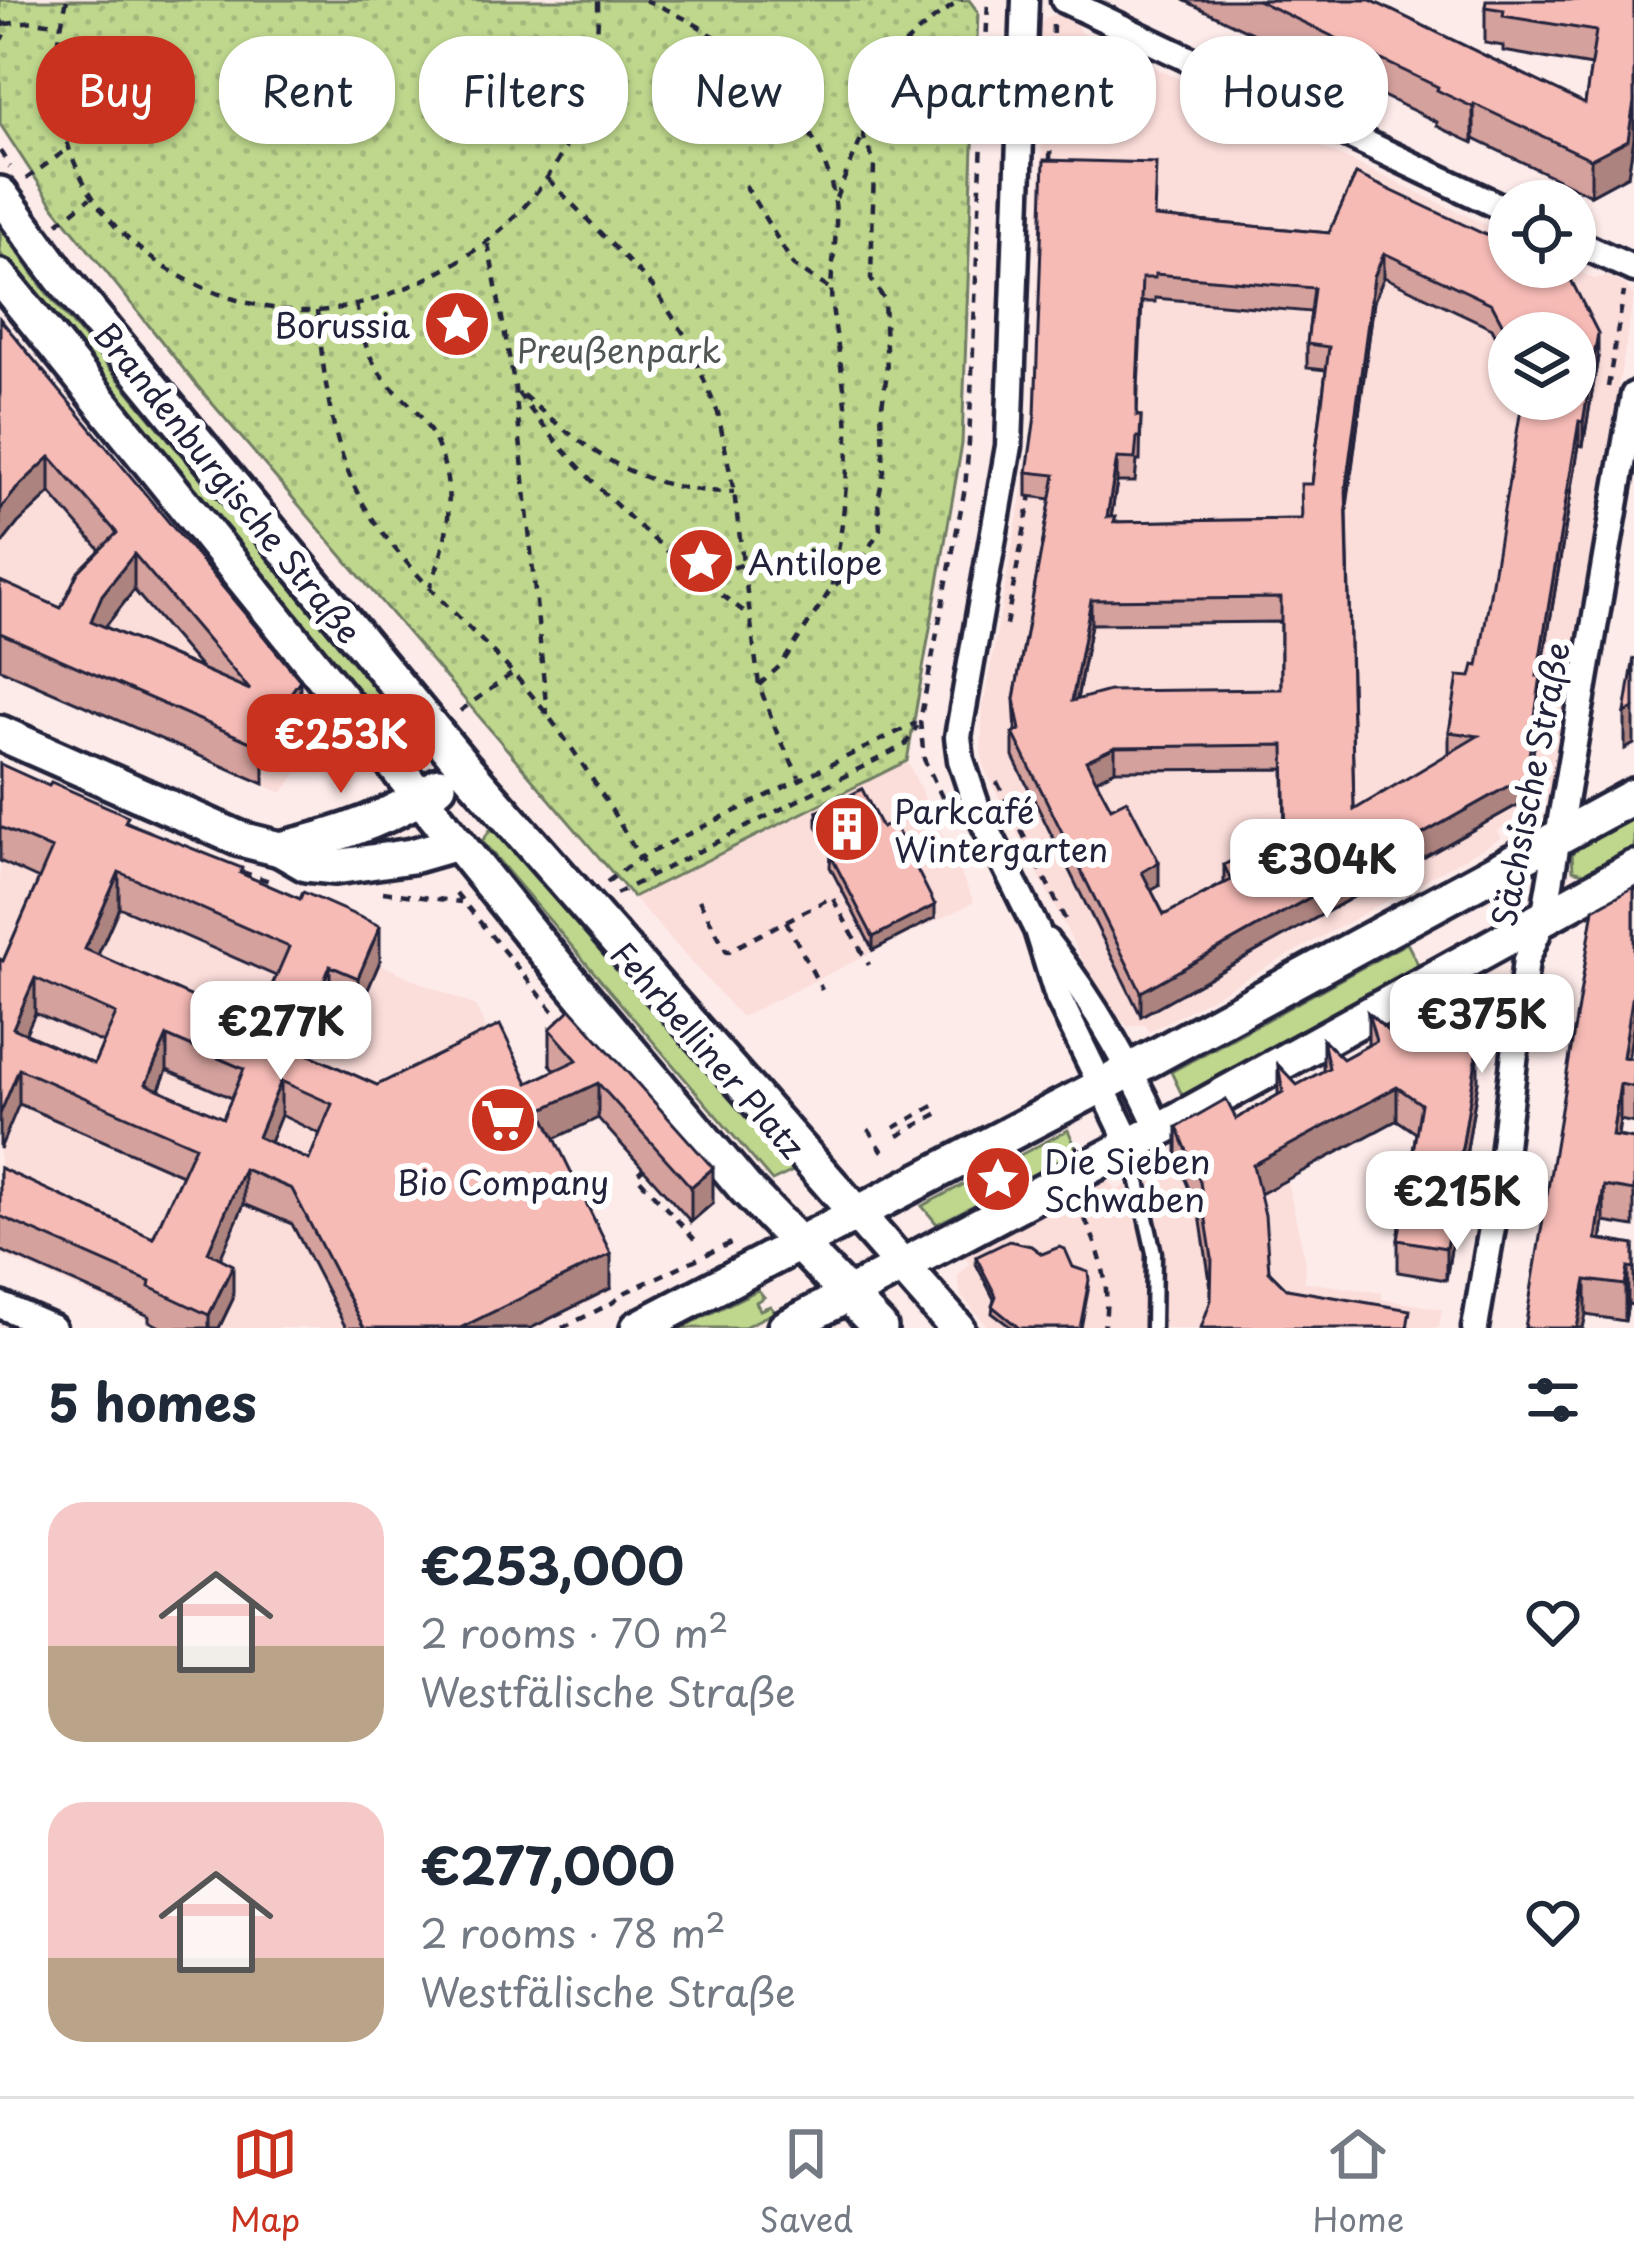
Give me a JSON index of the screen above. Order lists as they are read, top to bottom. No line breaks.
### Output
{"streets":{"main road":["Brandenburgische Straße","Fehrbelliner Platz"],"street":["Sächsische Straße"]},"crossings":[["Brandenburgische Straße","Fehrbelliner Platz"]],"parks":["Preußenpark"],"places":{"place":["Borussia","Antilope","Die Sieben Schwaben"],"building":["Parkcafé Wintergarten"],"supermarket":["Bio Company"]},"page":{"chip":["Buy","Rent","Filters","New","Apartment","House"],"price":["€253K","€304K","€375K","€277K","€215K"],"heading":"5 homes","list":[{"name":"€253,000","note":"2 rooms · 70 m² · Westfälische Straße"},{"name":"€277,000","note":"2 rooms · 78 m² · Westfälische Straße"}],"tabs":["Map","Saved","Home"]}}
